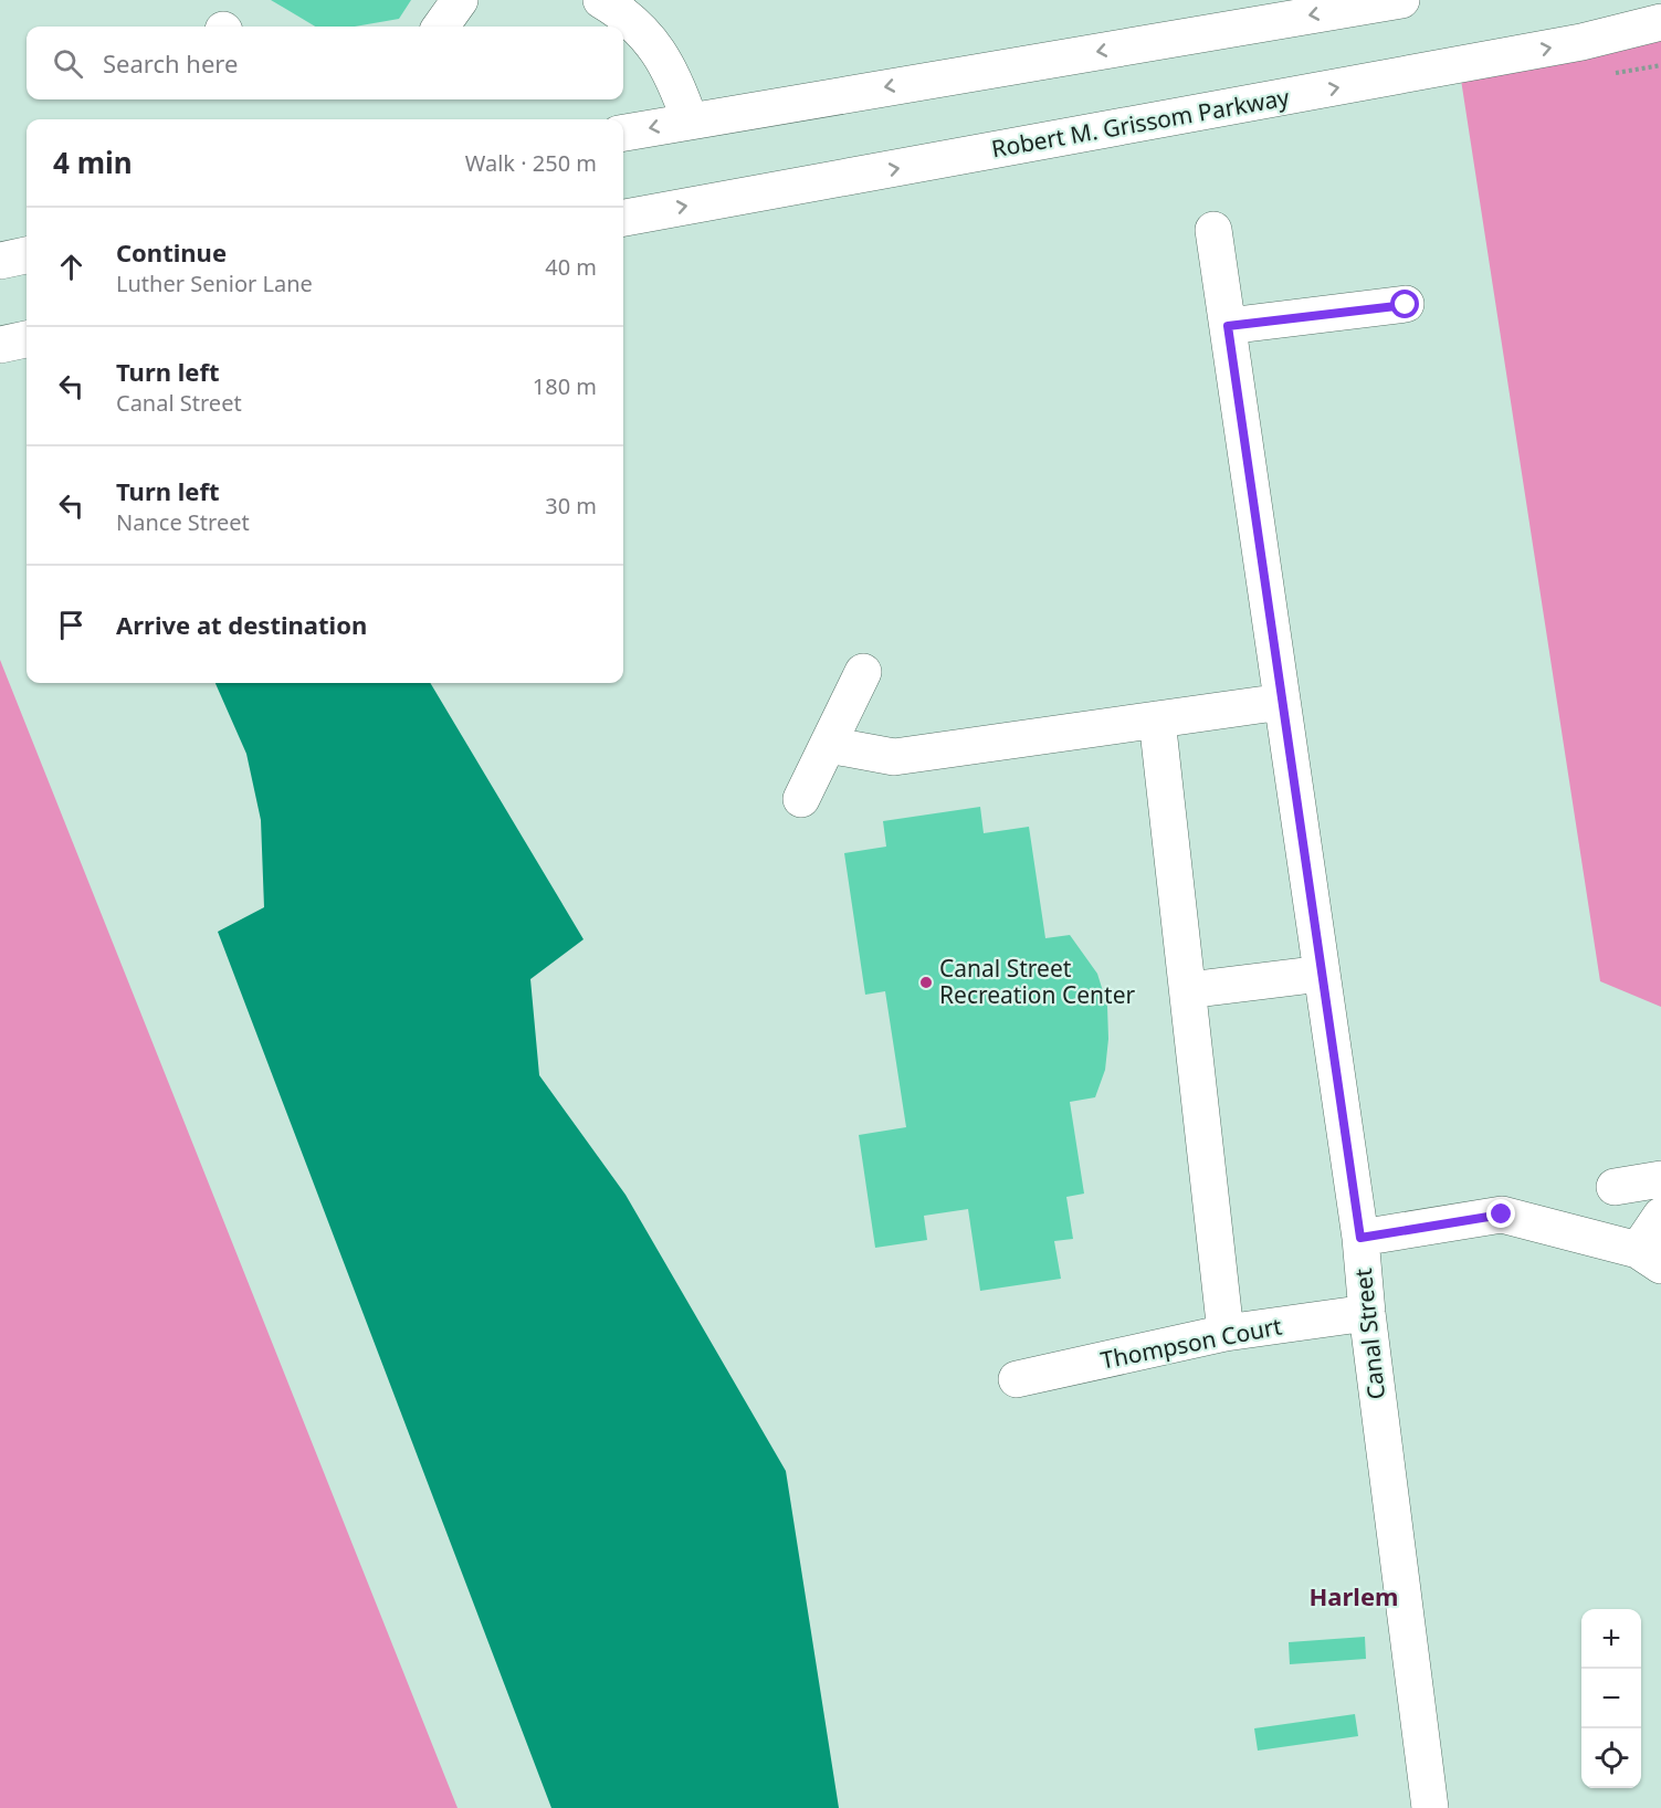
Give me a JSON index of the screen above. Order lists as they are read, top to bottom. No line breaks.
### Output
{"streets":{"street":["Robert M. Grissom Parkway","Canal Street","Thompson Court"]},"crossings":[["Canal Street","Thompson Court"]],"districts":["Harlem"],"places":["Canal Street Recreation Center"],"page":{"search":"Search here","heading":["4 min","Walk · 250 m"],"list":[["Continue","Luther Senior Lane","40 m"],["Turn left","Canal Street","180 m"],["Turn left","Nance Street","30 m"],"Arrive at destination"],"map_buttons":["+","−"]}}
